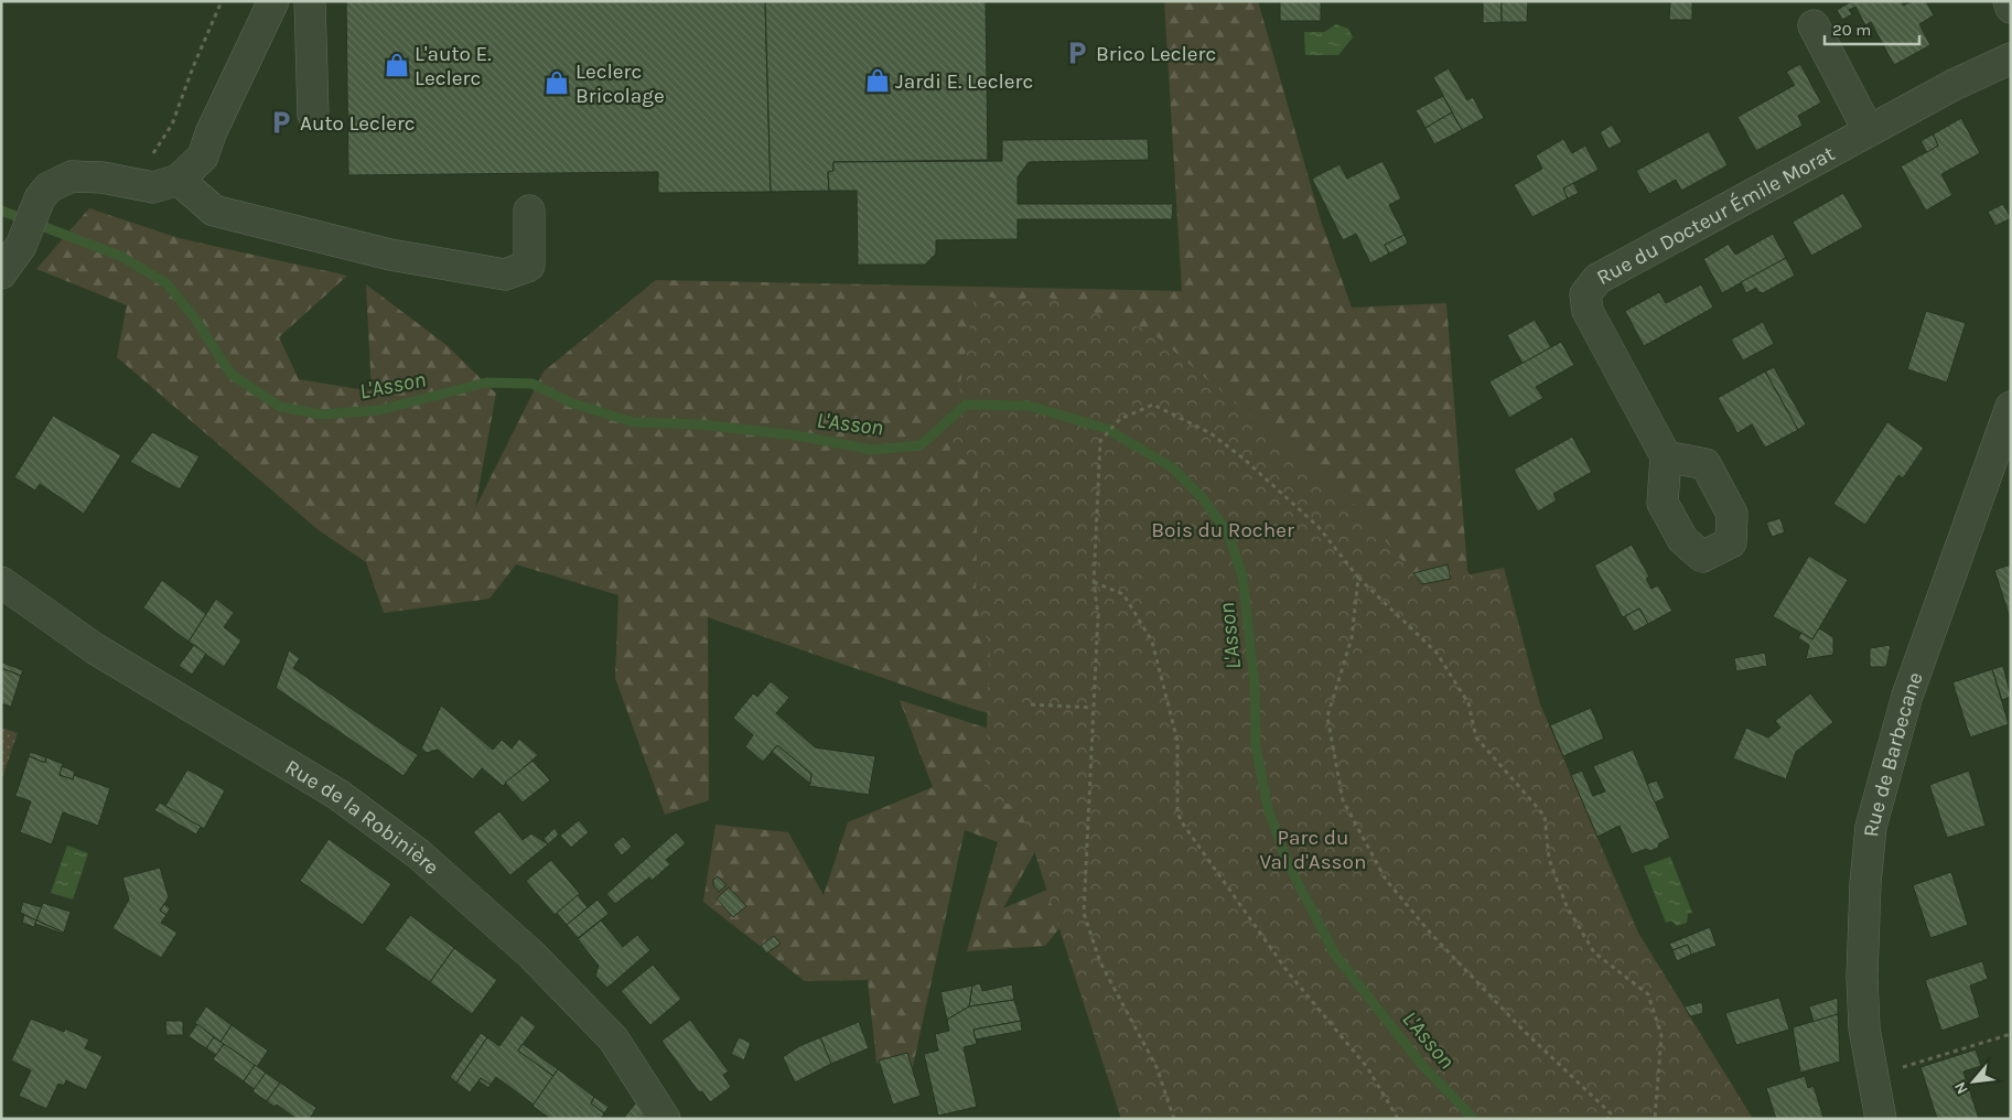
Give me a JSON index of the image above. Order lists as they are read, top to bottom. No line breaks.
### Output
{"streets":{"street":["Rue du Docteur Émile Morat","Rue de Barbecane","Rue de la Robinière"]},"water":["L'Asson"],"parks":["Bois du Rocher","Parc du Val d'Asson"],"places":{"parking":["Brico Leclerc","Auto Leclerc"],"shop":["L'auto E. Leclerc","Jardi E. Leclerc","Leclerc Bricolage"]},"scale_bar":"20 m","north":"bottom left"}
